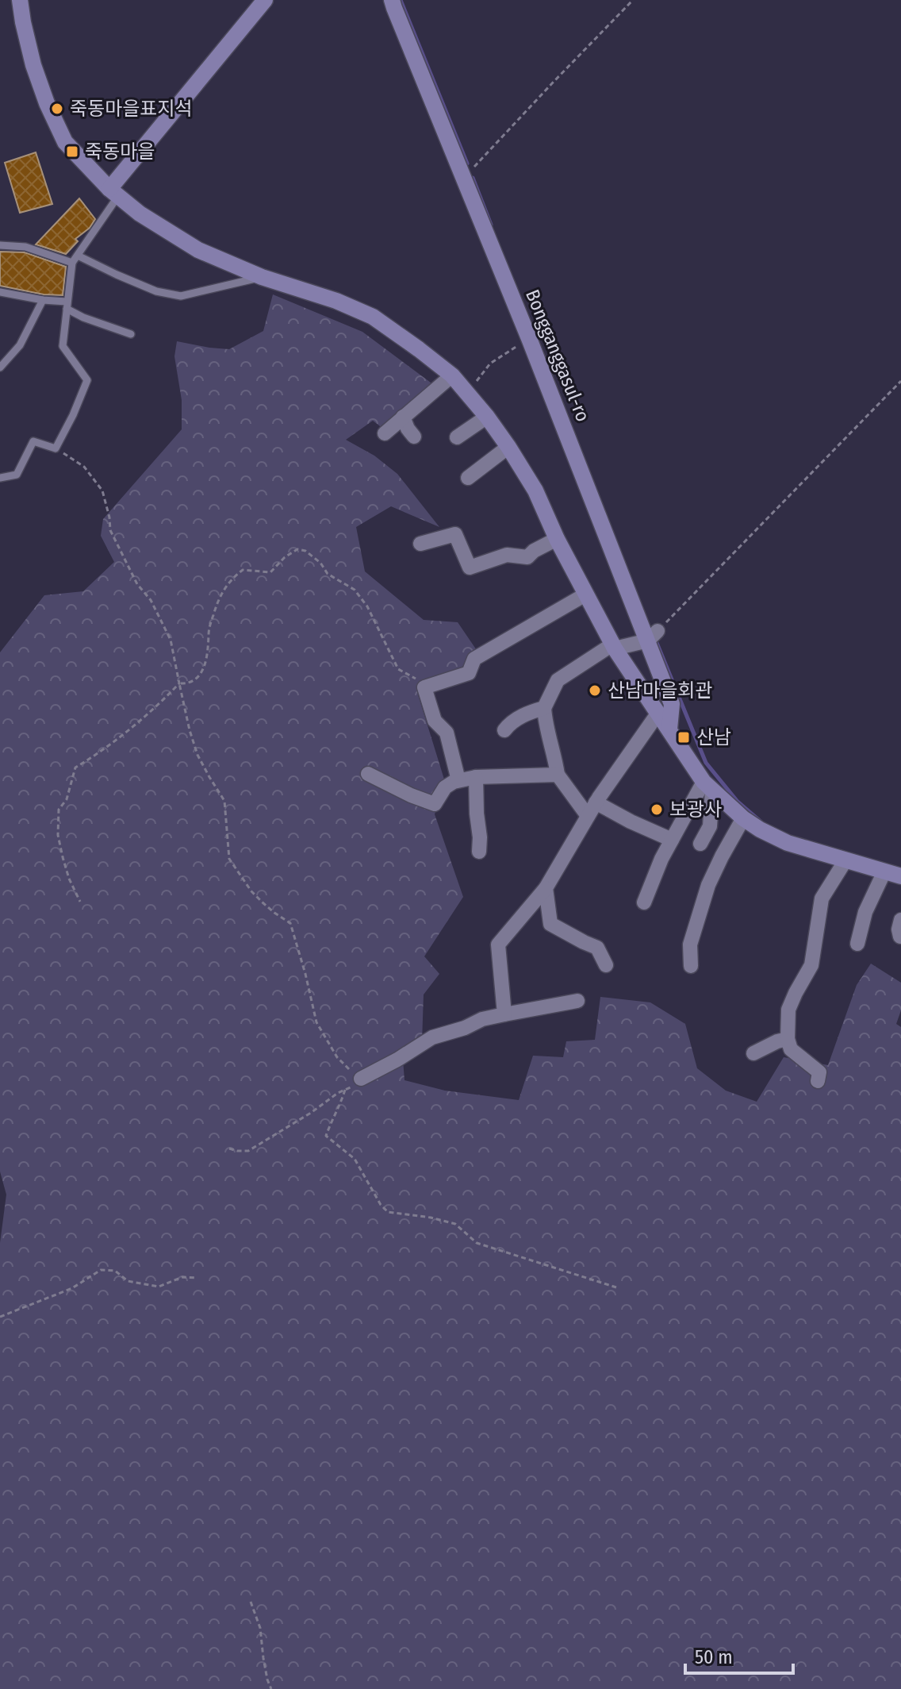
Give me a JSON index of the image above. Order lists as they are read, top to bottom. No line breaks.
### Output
{"streets":{"street":["Bongganggasul-ro"]},"places":{"other":["죽동마을표지석","산남마을회관","보광사"],"transit":["죽동마을","산남"]},"scale_bar":"50 m"}
